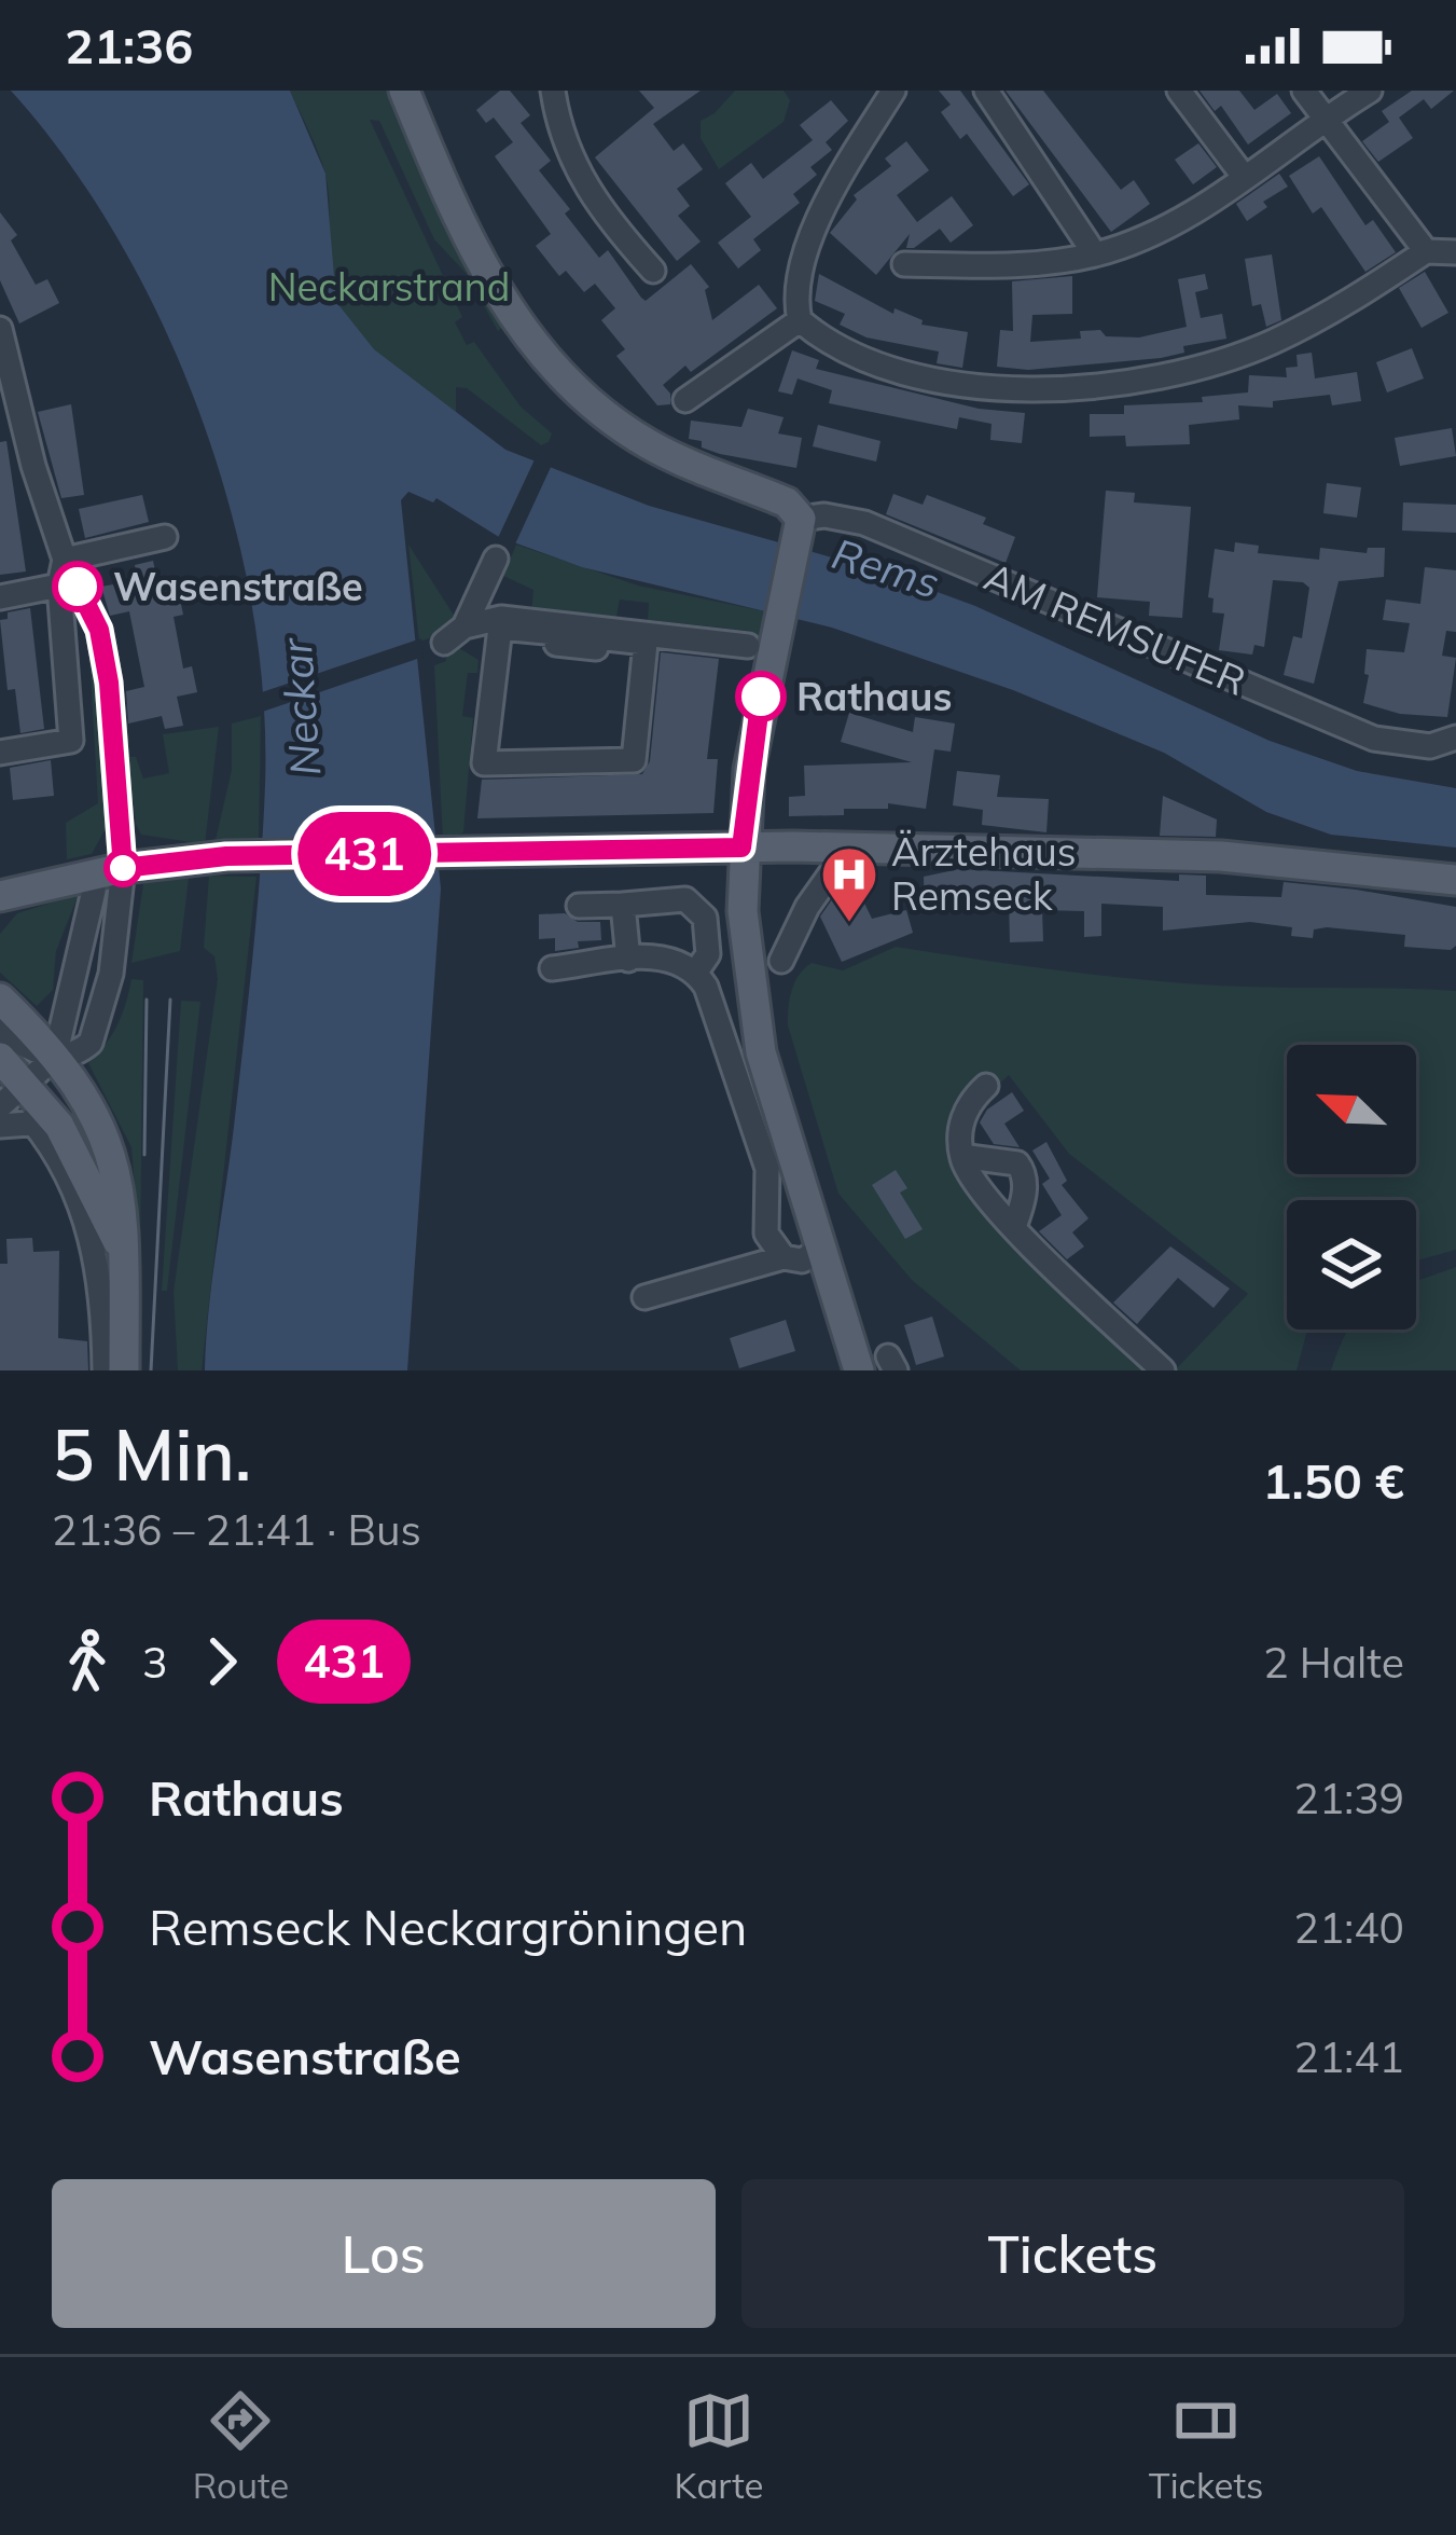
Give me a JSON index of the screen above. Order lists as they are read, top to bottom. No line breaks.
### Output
{"streets":{"street":["AM REMSUFER"]},"water":["Rems","Neckar"],"parks":["Neckarstrand"],"places":{"other":["Wasenstraße","Rathaus"],"hospital":["Ärztehaus Remseck"]},"lines":["bus line 431"],"north":"top left","page":{"status":"21:36","on_map":"431","heading":["5 Min.","21:36 – 21:41 · Bus","1.50 €"],"legs":["3","431","2 Halte"],"list":[{"name":"Rathaus","value":"21:39"},{"name":"Remseck Neckargröningen","value":"21:40"},{"name":"Wasenstraße","value":"21:41"}],"buttons":["Los","Tickets"],"tabs":["Route","Karte","Tickets"]}}
